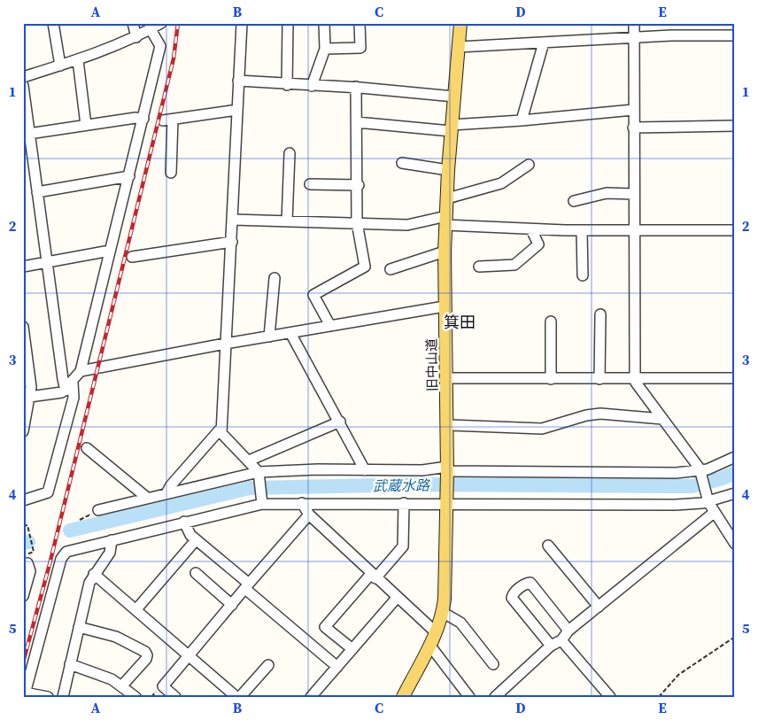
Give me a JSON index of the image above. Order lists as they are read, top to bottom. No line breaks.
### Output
{"streets":{"main road":["旧中山道"]},"districts":["箕田"],"water":["武蔵水路"],"grid":{"columns":["A","B","C","D","E"],"rows":["1","2","3","4","5"]}}
